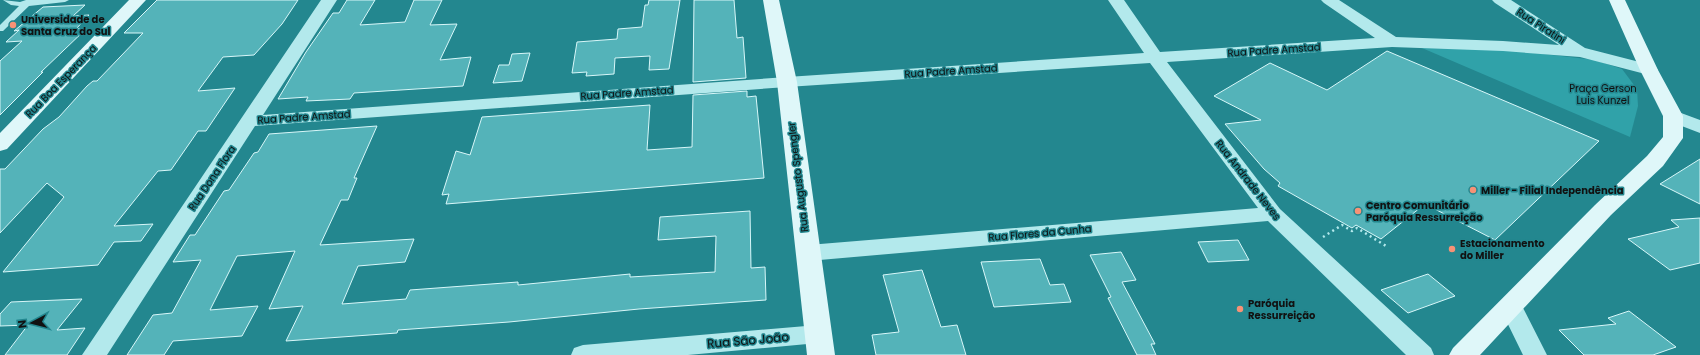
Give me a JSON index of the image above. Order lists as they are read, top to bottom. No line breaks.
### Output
{"streets":{"street":["Rua Piratini","Rua Padre Amstad","Rua Boa Esperança","Rua Augusto Spengler","Rua Dona Flora","Rua Andrade Neves","Rua Flores da Cunha","Rua São João"]},"crossings":[["Rua Piratini","Rua Padre Amstad"],["Rua Padre Amstad","Rua Augusto Spengler"],["Rua Padre Amstad","Rua Dona Flora"],["Rua Padre Amstad","Rua Andrade Neves"],["Rua Augusto Spengler","Rua Flores da Cunha"],["Rua Augusto Spengler","Rua São João"],["Rua Andrade Neves","Rua Flores da Cunha"]],"parks":["Praça Gerson Luis Kunzel"],"places":["Universidade de Santa Cruz do Sul","Miller - Filial Independência","Centro Comunitário Paróquia Ressurreição","Estacionamento do Miller","Paróquia Ressurreição"],"north":"left"}
